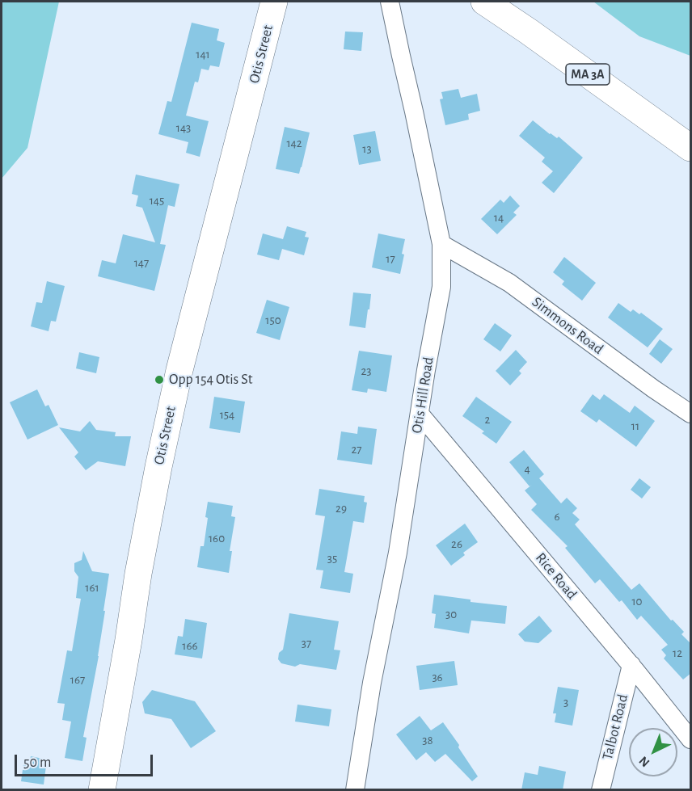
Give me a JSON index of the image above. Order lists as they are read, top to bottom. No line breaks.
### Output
{"streets":{"street":["Otis Street","MA 3A","Simmons Road","Otis Hill Road","Rice Road","Talbot Road"]},"crossings":[["Simmons Road","Otis Hill Road"],["Otis Hill Road","Rice Road"],["Rice Road","Talbot Road"]],"places":["Opp 154 Otis St"],"house_numbers":["141","143","142","13","145","14","17","147","150","23","154","2","11","27","4","29","6","160","26","35","161","10","30","37","166","12","36","167","3","38"],"scale_bar":"50 m","north":"bottom left"}
